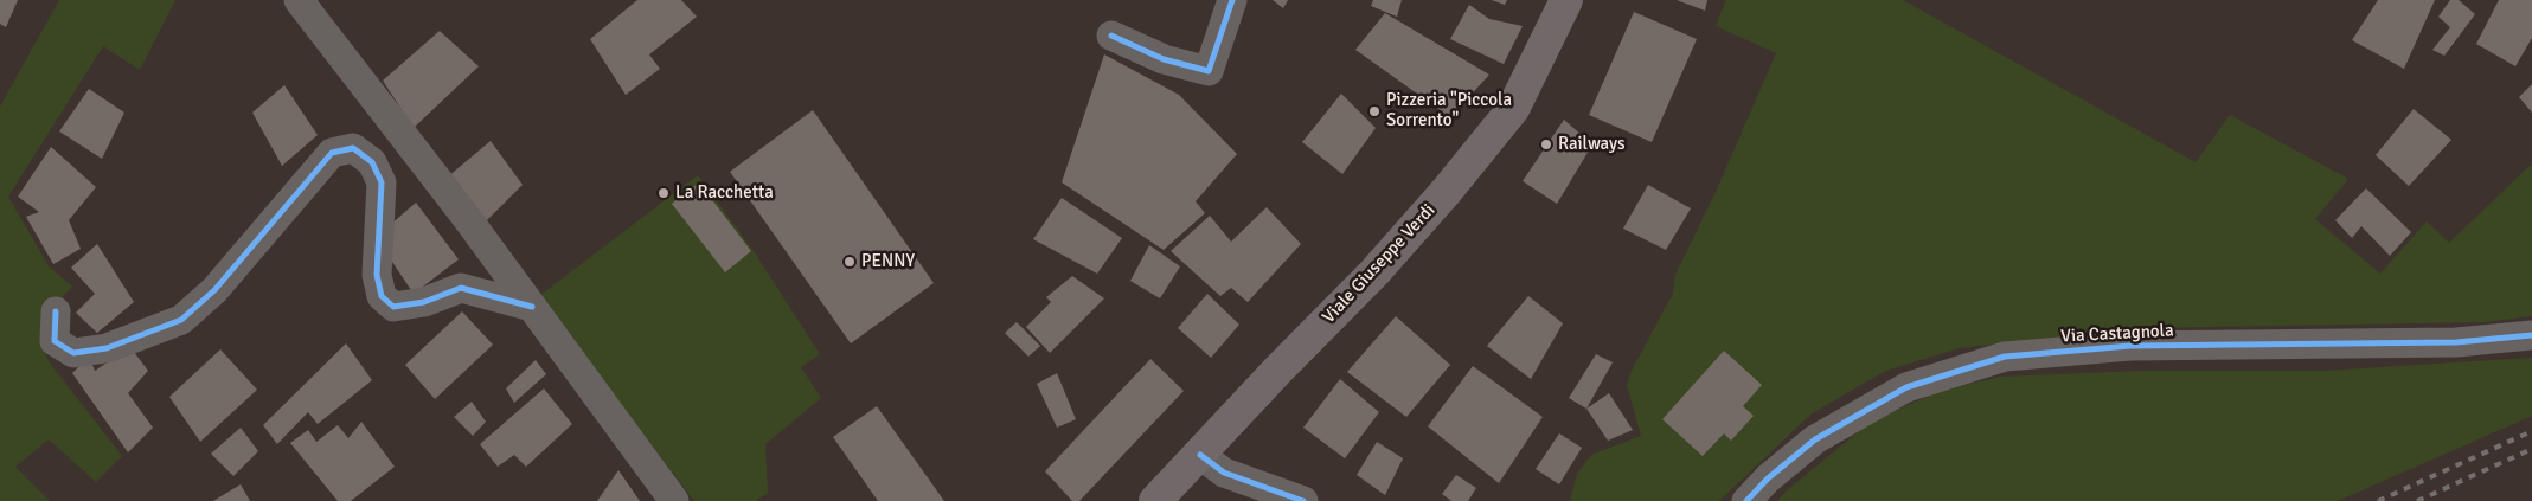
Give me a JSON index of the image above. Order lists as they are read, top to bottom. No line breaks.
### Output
{"streets":{"main road":["Viale Giuseppe Verdi"],"street":["Via Castagnola"]},"places":["Pizzeria \"Piccola Sorrento\"","Railways","La Racchetta","PENNY"]}
